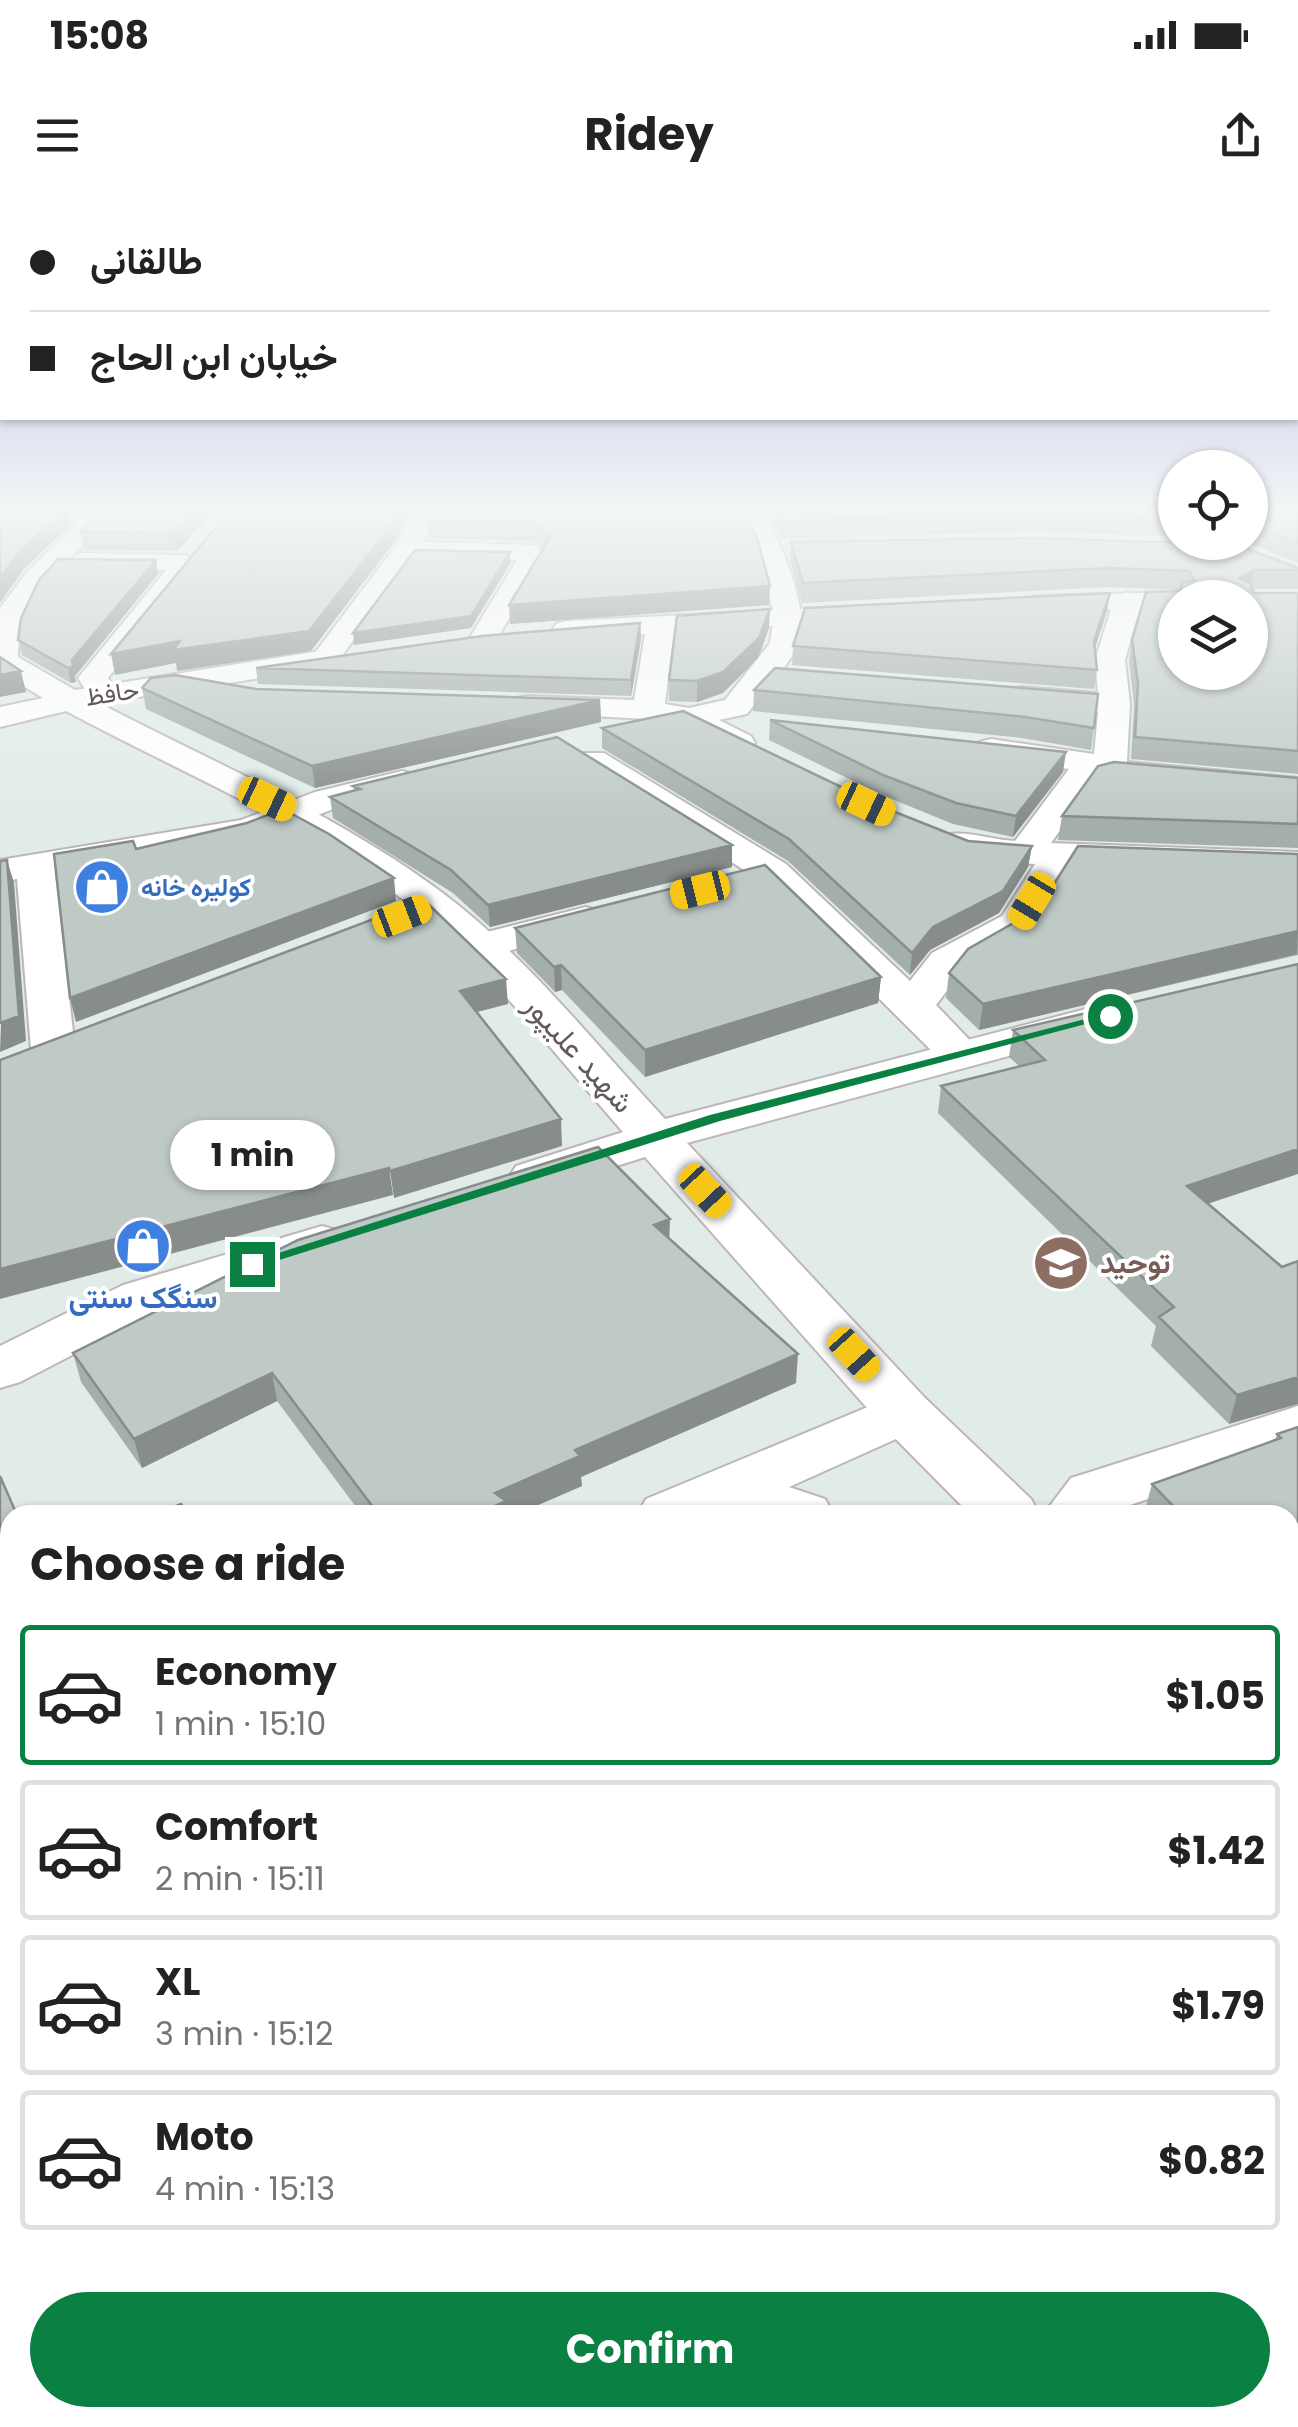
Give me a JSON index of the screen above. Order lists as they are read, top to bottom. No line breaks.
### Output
{"streets":{"street":["حافظ","شهید علیپور"]},"crossings":[["حافظ","شهید علیپور"]],"places":{"shop":["کولیره خانه","سنگک سنتی"],"school or university":["توحید"]},"page":{"status":"15:08","header":"Ridey","banner":["طالقانی","خیابان ابن الحاج"],"bubble":"1 min","heading":"Choose a ride","list":[{"name":"Economy","note":"1 min · 15:10","value":"$1.05"},{"name":"Comfort","note":"2 min · 15:11","value":"$1.42"},{"name":"XL","note":"3 min · 15:12","value":"$1.79"},{"name":"Moto","note":"4 min · 15:13","value":"$0.82"}],"buttons":"Confirm"}}
